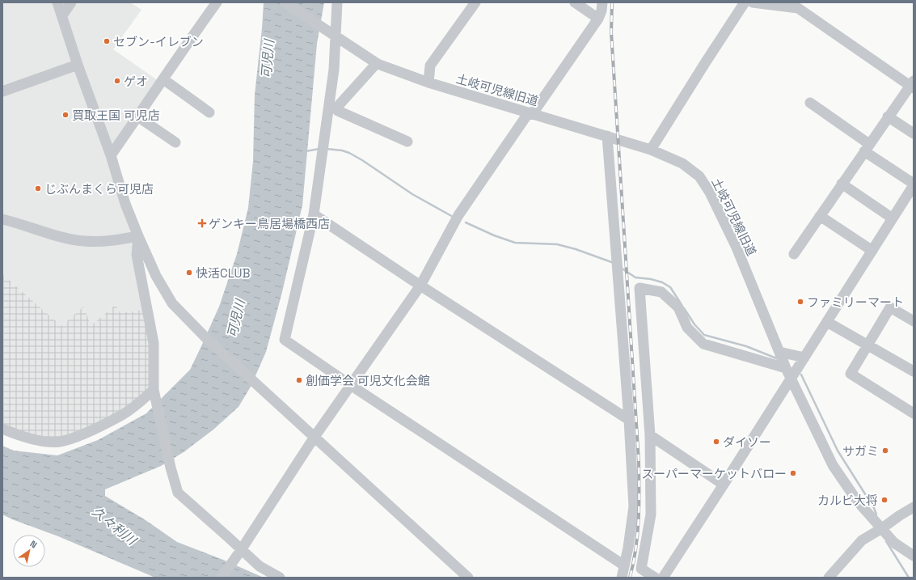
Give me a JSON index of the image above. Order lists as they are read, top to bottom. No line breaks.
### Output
{"streets":{"street":["土岐可児線旧道"]},"water":["可児川","久々利川"],"places":{"other":["セブン-イレブン","ゲオ","買取王国 可児店","じぶんまくら可児店","快活CLUB","ファミリーマート","創価学会 可児文化会館","ダイソー","サガミ","スーパーマーケットバロー","カルビ大将"],"health":["ゲンキー鳥居場橋西店"]},"north":"top right"}
